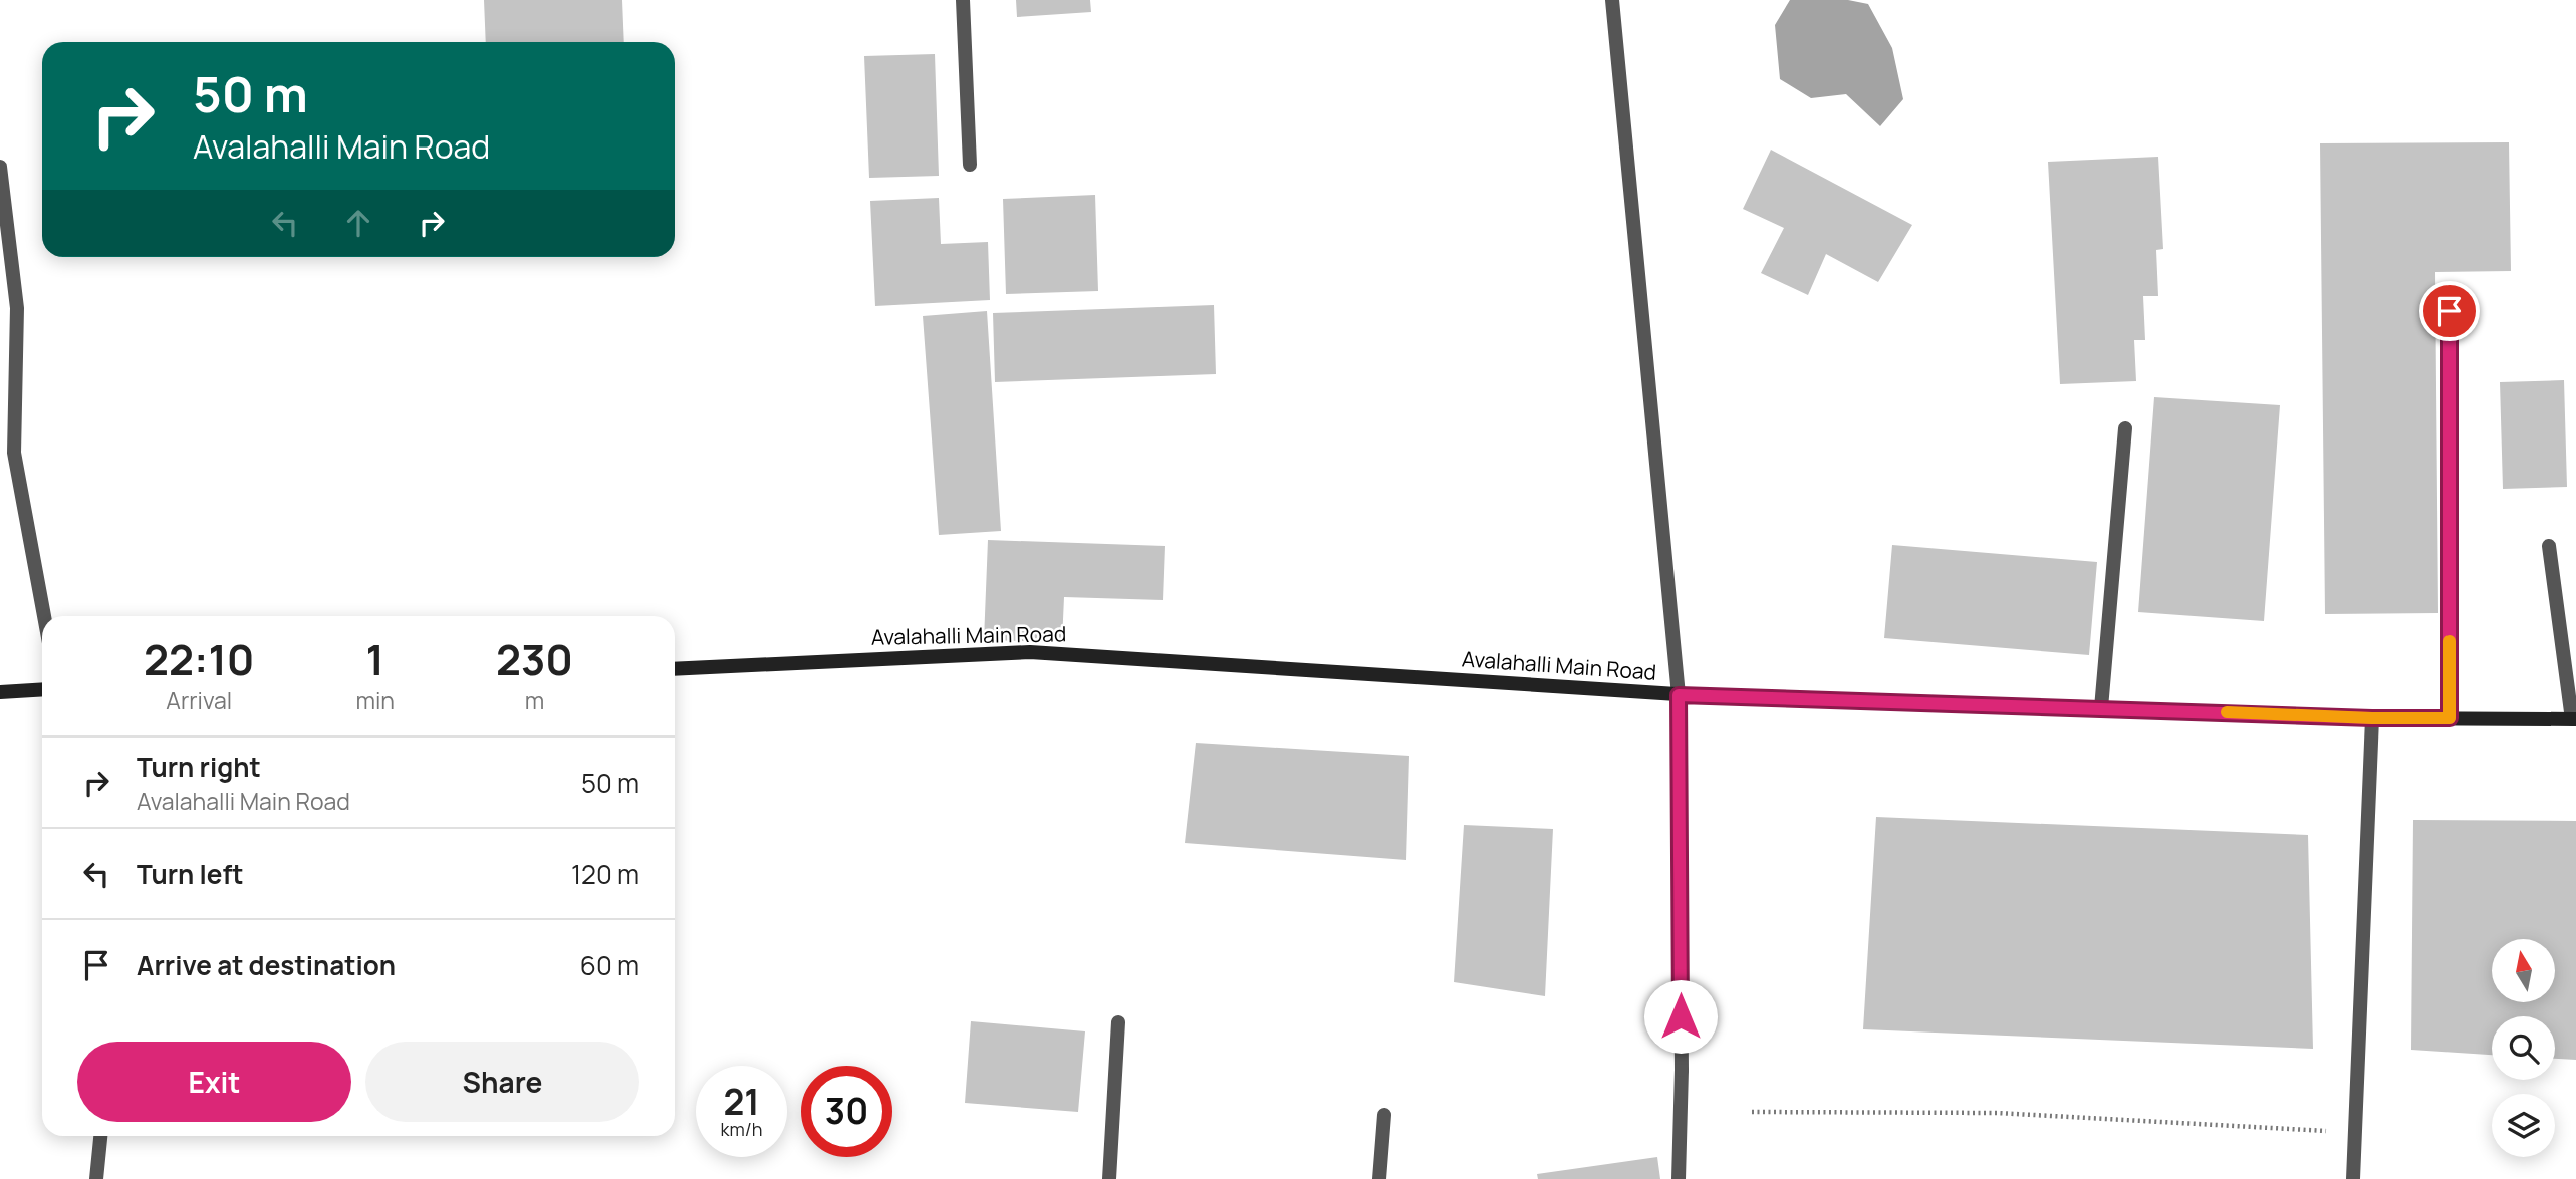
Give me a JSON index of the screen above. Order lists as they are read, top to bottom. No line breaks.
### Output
{"streets":{"main road":["Avalahalli Main Road"]},"north":"top","page":{"turn":["50 m","Avalahalli Main Road"],"eta":["22:10","Arrival","1","min","230","m"],"list":[{"name":"Turn right","note":"Avalahalli Main Road","value":"50 m"},{"name":"Turn left","value":"120 m"},{"name":"Arrive at destination","value":"60 m"}],"buttons":["Exit","Share"],"speed":"21 km/h","limit":"30"}}
